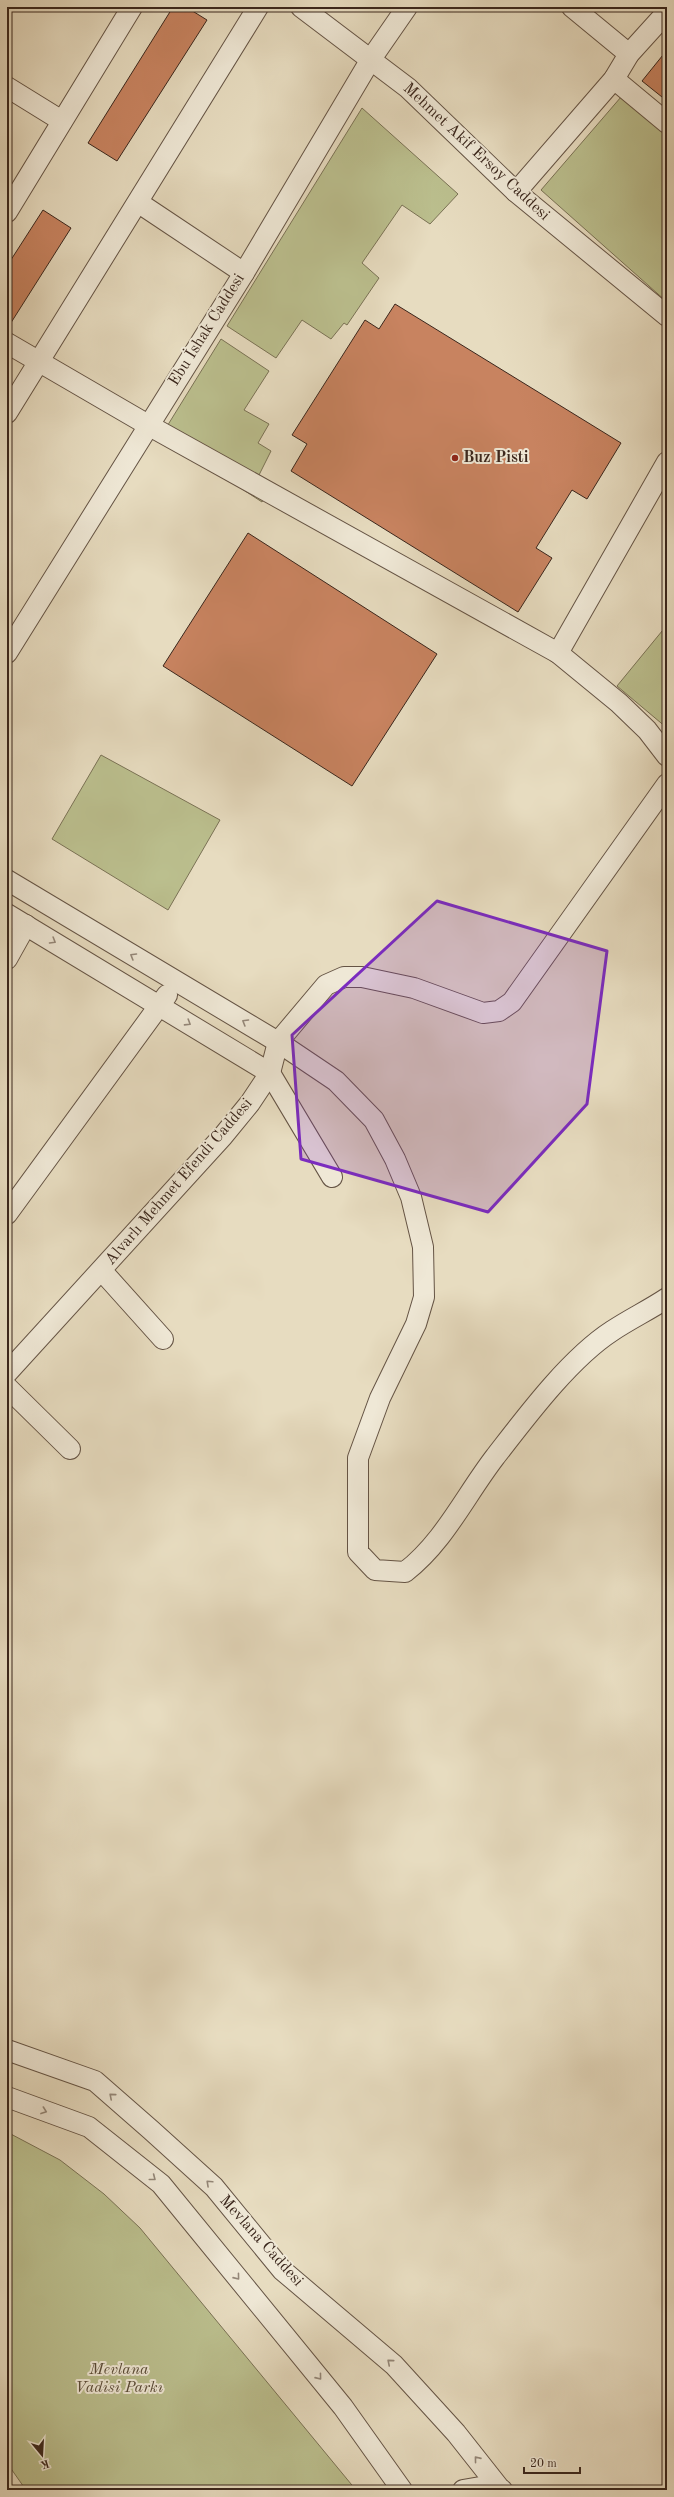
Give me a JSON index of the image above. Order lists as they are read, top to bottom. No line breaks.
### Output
{"streets":{"street":["Mehmet Akif Ersoy Caddesi","Ebu İshak Caddesi","Alvarlı Mehmet Efendi Caddesi","Mevlana Caddesi"]},"crossings":[["Mehmet Akif Ersoy Caddesi","Ebu İshak Caddesi"]],"parks":["Mevlana Vadisi Parkı"],"places":["Buz Pisti"],"scale_bar":"20 m","north":"bottom"}
